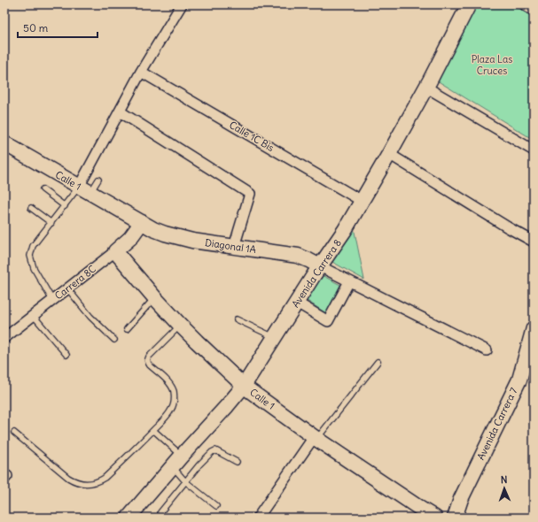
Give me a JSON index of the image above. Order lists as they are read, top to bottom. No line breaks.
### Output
{"streets":{"main road":["Calle 1","Diagonal 1A","Avenida Carrera 8","Carrera 8C","Avenida Carrera 7"],"street":["Calle 1C Bis"]},"crossings":[["Calle 1C Bis","Avenida Carrera 8"],["Calle 1","Diagonal 1A"],["Calle 1","Avenida Carrera 8"],["Calle 1","Carrera 8C"],["Diagonal 1A","Avenida Carrera 8"],["Diagonal 1A","Carrera 8C"]],"parks":["Plaza Las Cruces"],"scale_bar":"50 m","north":"top"}
